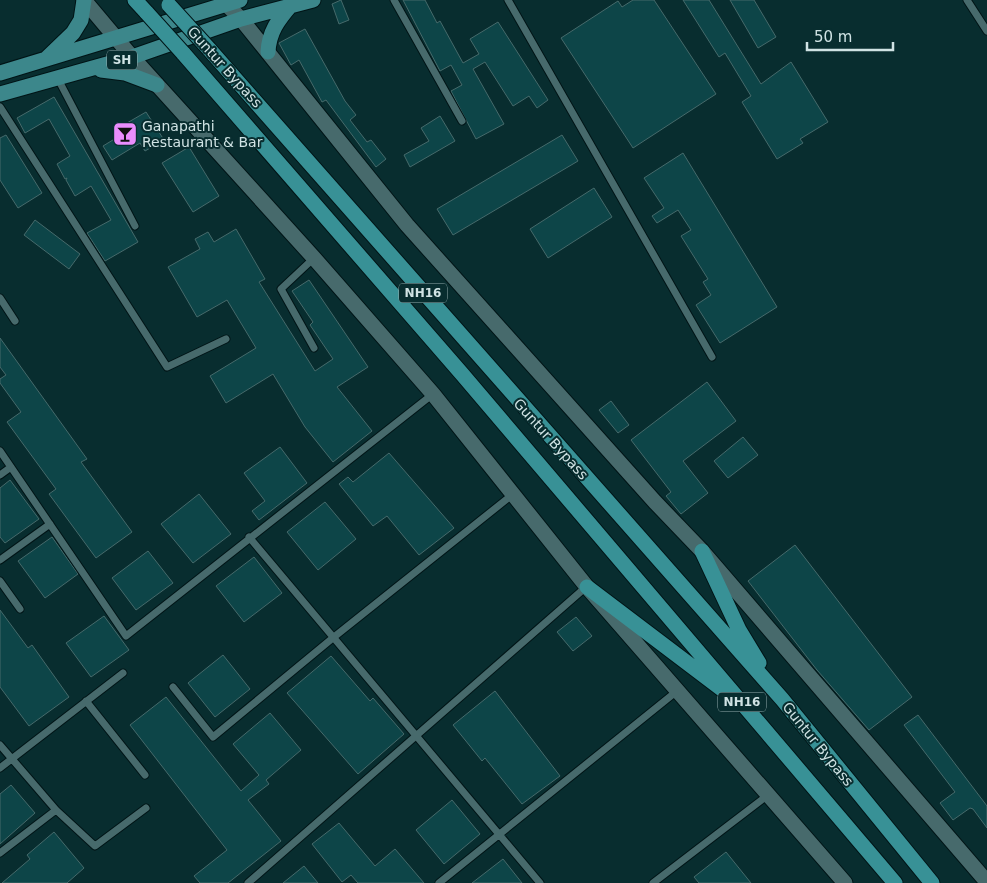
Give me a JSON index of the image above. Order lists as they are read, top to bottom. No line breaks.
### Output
{"streets":{"highway":["Guntur Bypass","NH16"],"main road":["SH"]},"places":{"bar":["Ganapathi Restaurant & Bar"]},"scale_bar":"50 m"}
